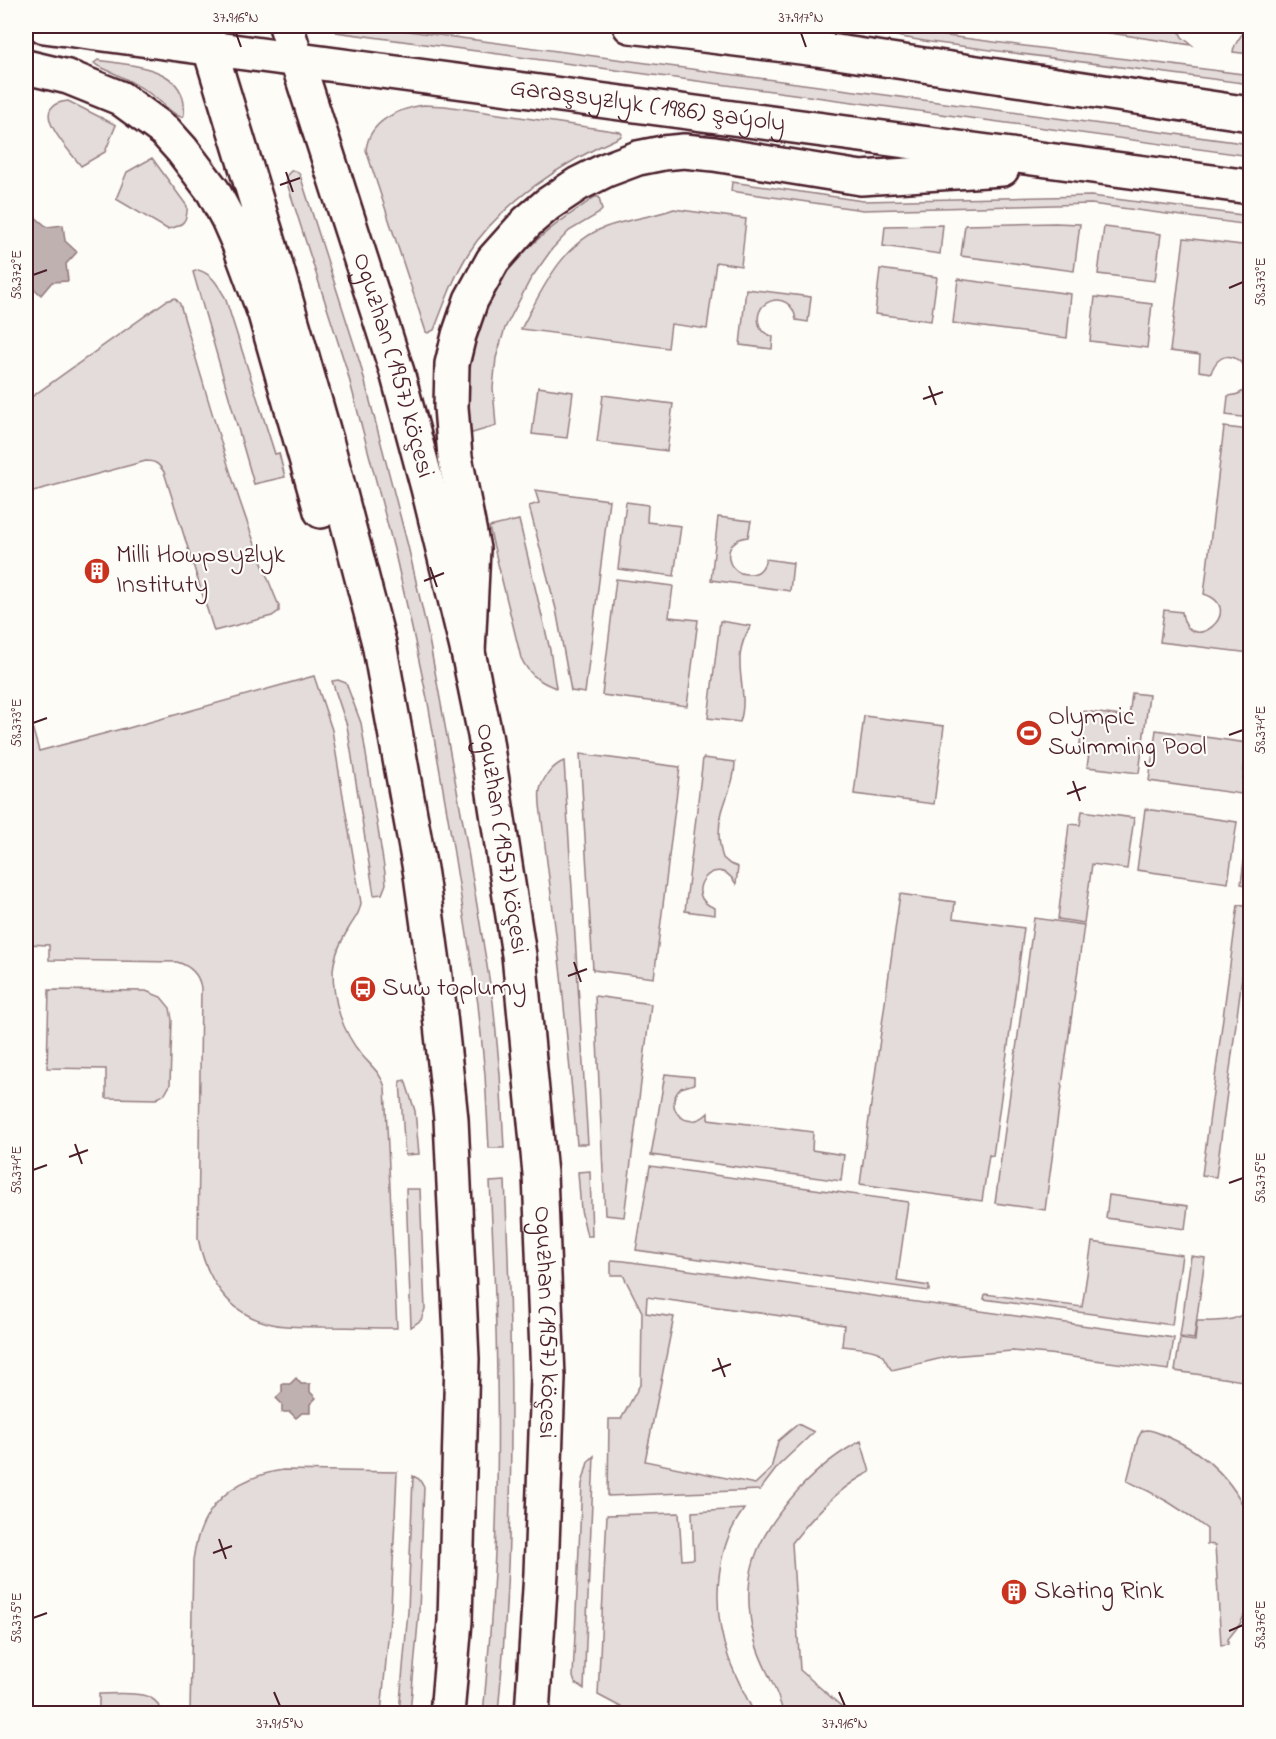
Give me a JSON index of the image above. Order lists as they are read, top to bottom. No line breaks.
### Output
{"streets":{"main road":["Garaşsyzlyk (1986) şaýoly","Oguzhan (1957) köçesi"]},"crossings":[["Garaşsyzlyk (1986) şaýoly","Oguzhan (1957) köçesi"]],"places":{"building":["Milli Howpsyzlyk Instituty","Skating Rink"],"sports":["Olympic Swimming Pool"],"bus stop":["Suw toplumy"]},"coordinates":["37.916°N","37.917°N","58.372°E","58.373°E","58.374°E","58.375°E","58.376°E","37.915°N"]}
